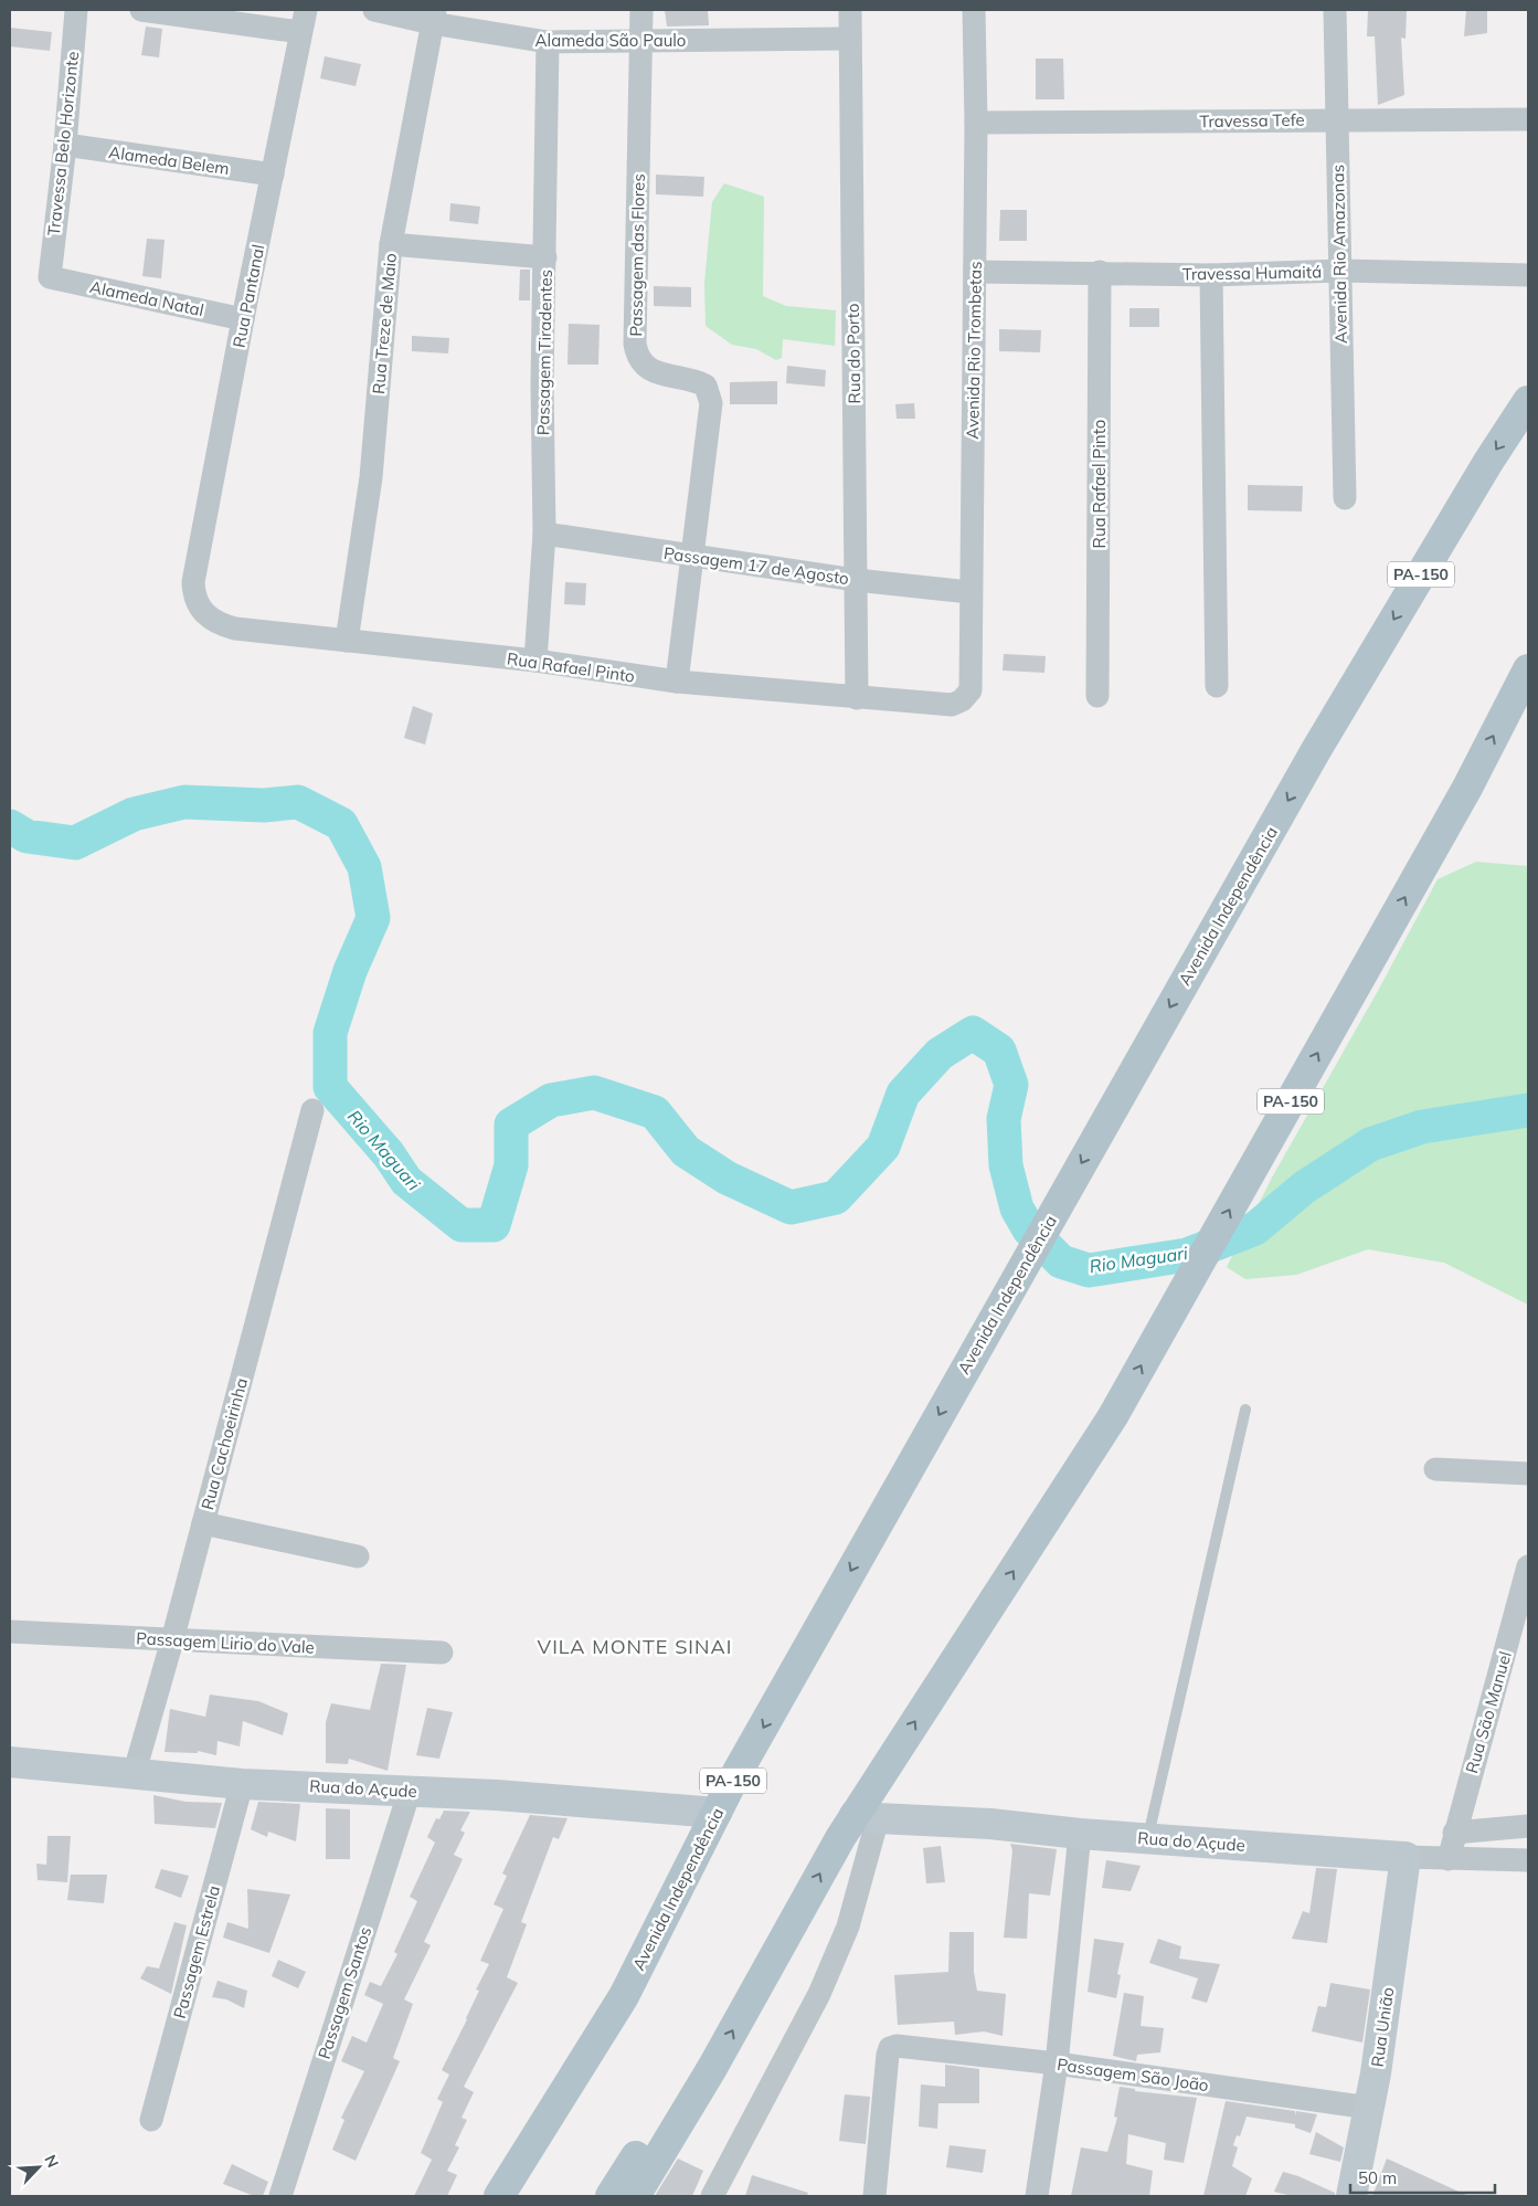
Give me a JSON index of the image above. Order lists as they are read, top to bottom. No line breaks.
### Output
{"streets":{"main road":["PA-150","Avenida Independência"],"street":["Alameda São Paulo","Travessa Tefe","Travessa Belo Horizonte","Alameda Belem","Avenida Rio Amazonas","Passagem das Flores","Travessa Humaitá","Rua Pantanal","Alameda Natal","Rua Treze de Maio","Avenida Rio Trombetas","Passagem Tiradentes","Rua do Porto","Rua Rafael Pinto","Passagem 17 de Agosto","Rua Cachoeirinha","Passagem Lirio do Vale","Rua São Manuel","Rua do Açude","Passagem Estrela","Passagem Santos","Rua União","Passagem São João"]},"crossings":[["Alameda São Paulo","Passagem das Flores"],["Alameda São Paulo","Rua Treze de Maio"],["Alameda São Paulo","Passagem Tiradentes"],["Alameda São Paulo","Rua do Porto"],["Travessa Tefe","Avenida Rio Amazonas"],["Travessa Tefe","Avenida Rio Trombetas"],["Travessa Belo Horizonte","Alameda Belem"],["Travessa Belo Horizonte","Alameda Natal"],["Alameda Belem","Rua Pantanal"],["Avenida Rio Amazonas","Travessa Humaitá"],["Passagem das Flores","Rua Rafael Pinto"],["Passagem das Flores","Passagem 17 de Agosto"],["Travessa Humaitá","Avenida Rio Trombetas"],["Travessa Humaitá","Rua Rafael Pinto"],["Rua Pantanal","Alameda Natal"],["Rua Pantanal","Rua Rafael Pinto"],["Rua Treze de Maio","Rua Rafael Pinto"],["Avenida Rio Trombetas","Rua Rafael Pinto"],["Avenida Rio Trombetas","Passagem 17 de Agosto"],["Passagem Tiradentes","Rua Rafael Pinto"],["Passagem Tiradentes","Passagem 17 de Agosto"],["Rua do Porto","Rua Rafael Pinto"],["Rua do Porto","Passagem 17 de Agosto"],["PA-150","Rua do Açude"],["Avenida Independência","Rua do Açude"],["Rua Cachoeirinha","Passagem Lirio do Vale"],["Rua Cachoeirinha","Rua do Açude"],["Rua São Manuel","Rua do Açude"],["Rua do Açude","Passagem Estrela"],["Rua do Açude","Passagem Santos"],["Rua do Açude","Rua União"],["Rua União","Passagem São João"]],"districts":["VILA MONTE SINAI"],"water":["Rio Maguari"],"scale_bar":"50 m","north":"top right"}
